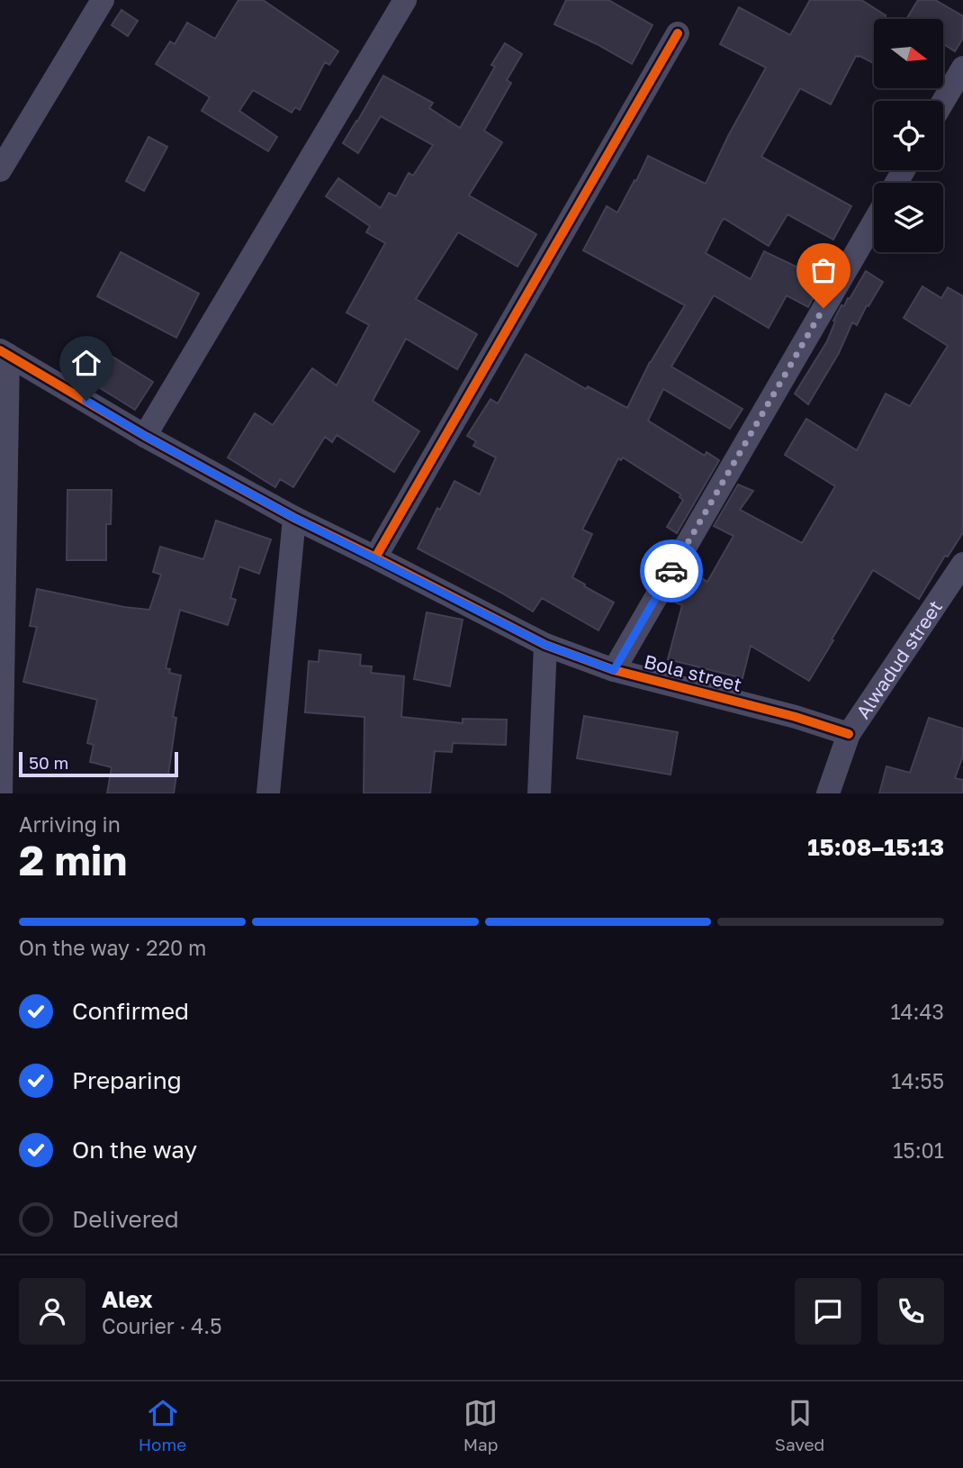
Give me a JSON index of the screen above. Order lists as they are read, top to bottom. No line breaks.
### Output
{"streets":{"street":["Alwadud street","Bola street"]},"crossings":[["Alwadud street","Bola street"]],"scale_bar":"50 m","north":"right","page":{"scale":"50 m","heading":["2 min","Arriving in","15:08–15:13"],"panel":["Alex","Courier · 4.5"],"bar":"On the way · 220 m","list":[["Confirmed","14:43"],["Preparing","14:55"],["On the way","15:01"],"Delivered"],"tabs":["Home","Map","Saved"]}}
